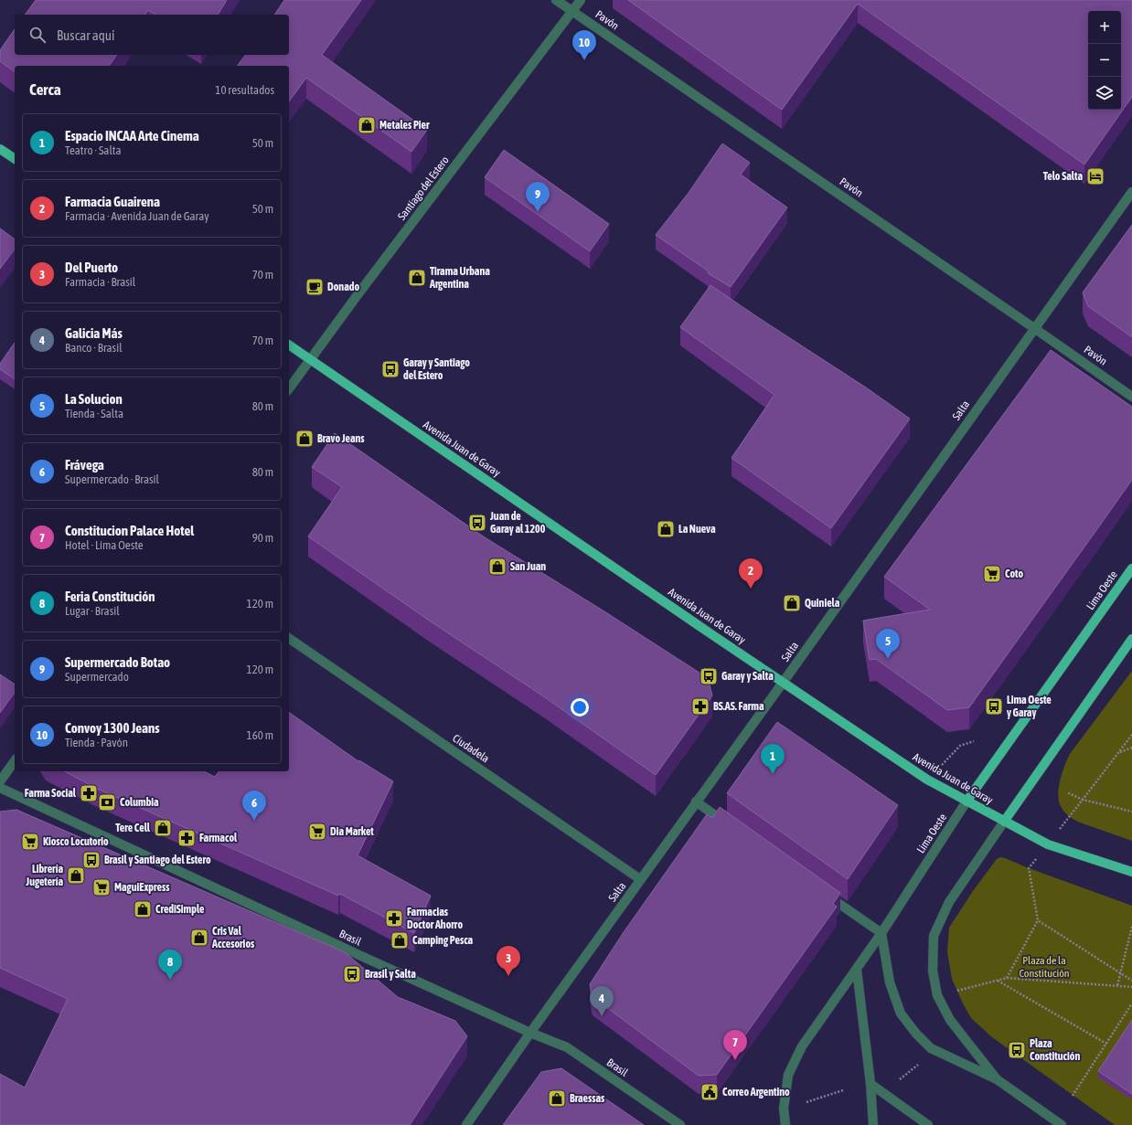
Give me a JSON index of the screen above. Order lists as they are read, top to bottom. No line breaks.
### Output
{"streets":{"main road":["Avenida Juan de Garay","Lima Oeste"],"street":["Pavón","Santiago del Estero","Salta","Ciudadela","Brasil"]},"crossings":[["Pavón","Santiago del Estero"],["Pavón","Salta"],["Santiago del Estero","Avenida Juan de Garay"],["Salta","Avenida Juan de Garay"],["Salta","Ciudadela"],["Salta","Brasil"],["Avenida Juan de Garay","Lima Oeste"]],"parks":["Plaza de la Constitución"],"places":{"shop":["Metales Pier","Tirama Urbana Argentina","Bravo Jeans","La Nueva","San Juan","Quiniela","Tere Cell","Librería Jugetería","CrediSimple","Cris Val Accesorios","Camping Pesca","Braessas"],"hotel":["Telo Salta"],"cafe":["Donado"],"bus stop":["Garay y Santiago del Estero","Juan de Garay al 1200","Garay y Salta","Lima Oeste y Garay","Brasil y Santiago del Estero","Brasil y Salta","Plaza Constitución"],"supermarket":["Coto","Dia Market","Kiosco Locutorio","MaguiExpress"],"pharmacy":["BS.AS. Farma","Farma Social","Farmacol","Farmacias Doctor Ahorro"],"bank":["Columbia"],"public building":["Correo Argentino"]},"page":{"map_buttons":["+","−"],"search":"Buscar aquí","pins":["10","9","2","5","1","6","3","8","4","7"],"heading":["Cerca","10 resultados"],"list":[{"mark":"1","name":"Espacio INCAA Arte Cinema","note":"Teatro · Salta","value":"50 m"},{"mark":"2","name":"Farmacia Guairena","note":"Farmacia · Avenida Juan de Garay","value":"50 m"},{"mark":"3","name":"Del Puerto","note":"Farmacia · Brasil","value":"70 m"},{"mark":"4","name":"Galicia Más","note":"Banco · Brasil","value":"70 m"},{"mark":"5","name":"La Solucion","note":"Tienda · Salta","value":"80 m"},{"mark":"6","name":"Frávega","note":"Supermercado · Brasil","value":"80 m"},{"mark":"7","name":"Constitucion Palace Hotel","note":"Hotel · Lima Oeste","value":"90 m"},{"mark":"8","name":"Feria Constitución","note":"Lugar · Brasil","value":"120 m"},{"mark":"9","name":"Supermercado Botao","note":"Supermercado","value":"120 m"},{"mark":"10","name":"Convoy 1300 Jeans","note":"Tienda · Pavón","value":"160 m"}]}}
